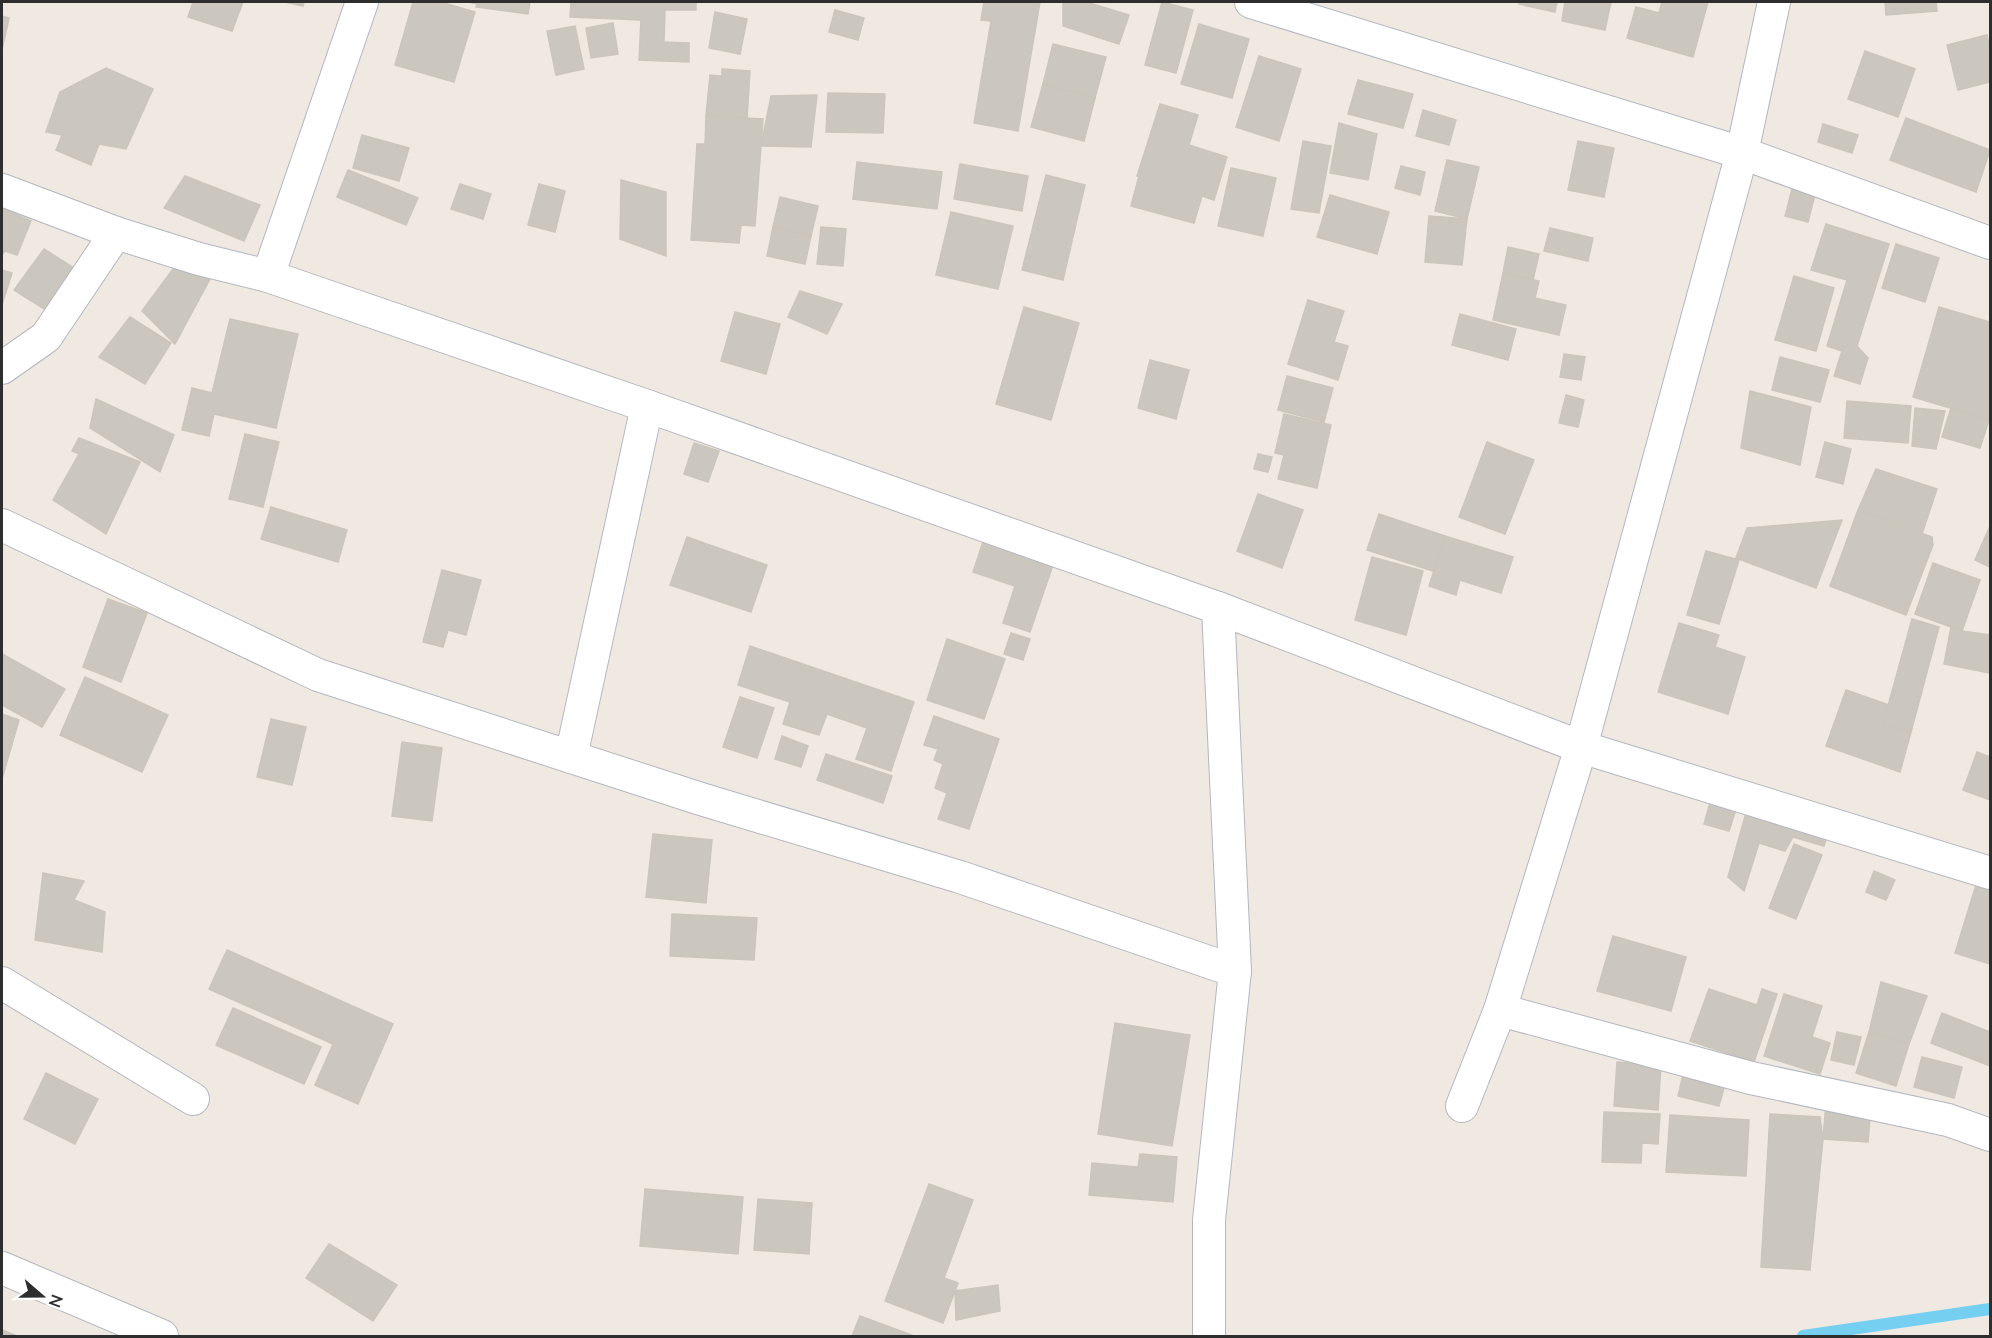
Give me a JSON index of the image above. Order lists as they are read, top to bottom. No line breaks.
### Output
{"north":"right"}
